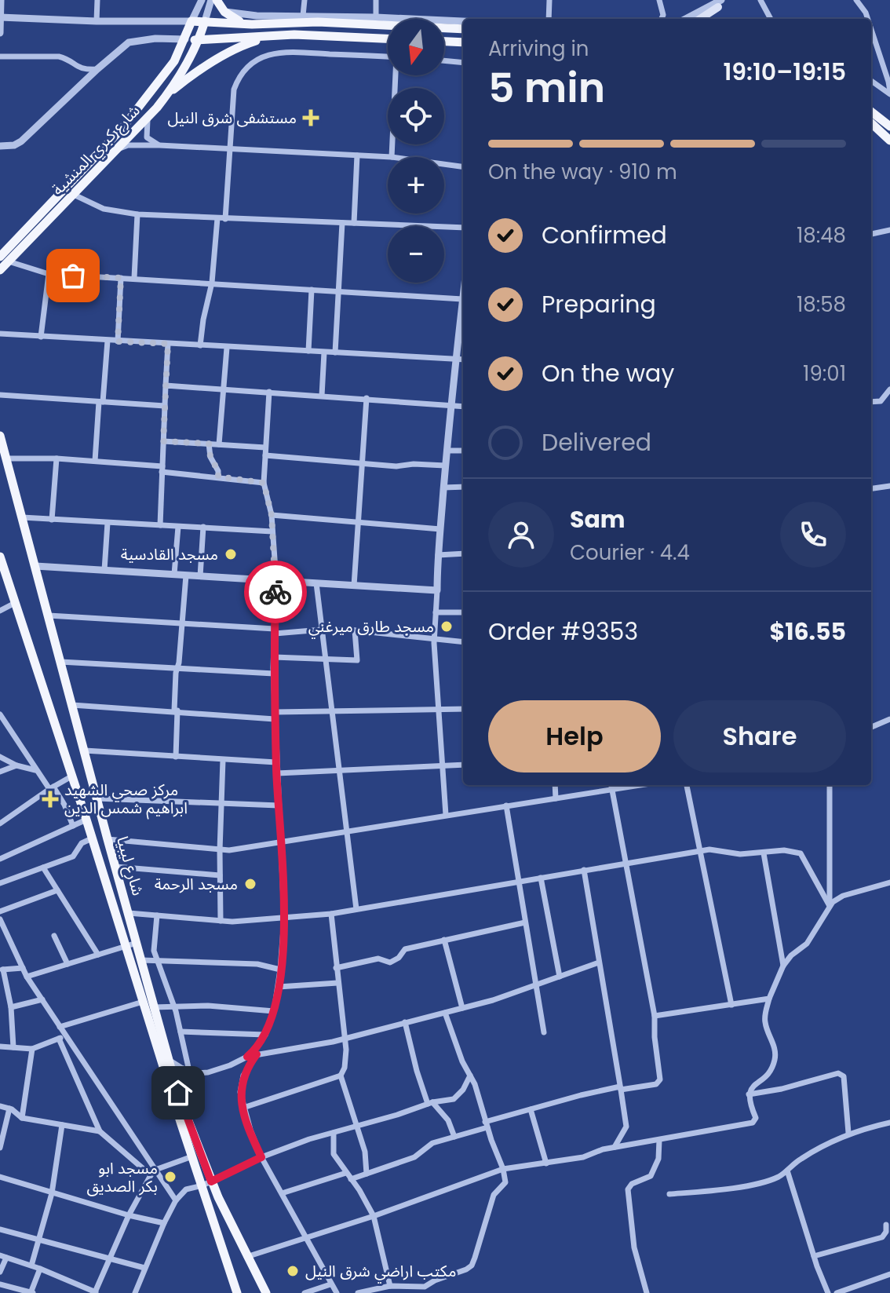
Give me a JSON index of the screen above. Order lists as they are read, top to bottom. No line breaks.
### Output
{"streets":{"main road":["شارع كبري المنشية","شارع ليبيا"]},"places":{"health":["مستشفى شرق النيل","مركز صحي الشهيد ابراهيم شمس الدين"],"other":["مسجد القادسية","مسجد طارق ميرغني","مسجد الرحمة","مسجد ابو بكر الصديق","مكتب اراضي شرق النيل"]},"north":"bottom","page":{"map_buttons":["+","−"],"heading":["5 min","Arriving in","19:10–19:15"],"panel":["Sam","Courier · 4.4","Order #9353","$16.55"],"bar":"On the way · 910 m","list":[["Confirmed","18:48"],["Preparing","18:58"],["On the way","19:01"],"Delivered"],"buttons":["Help","Share"]}}
